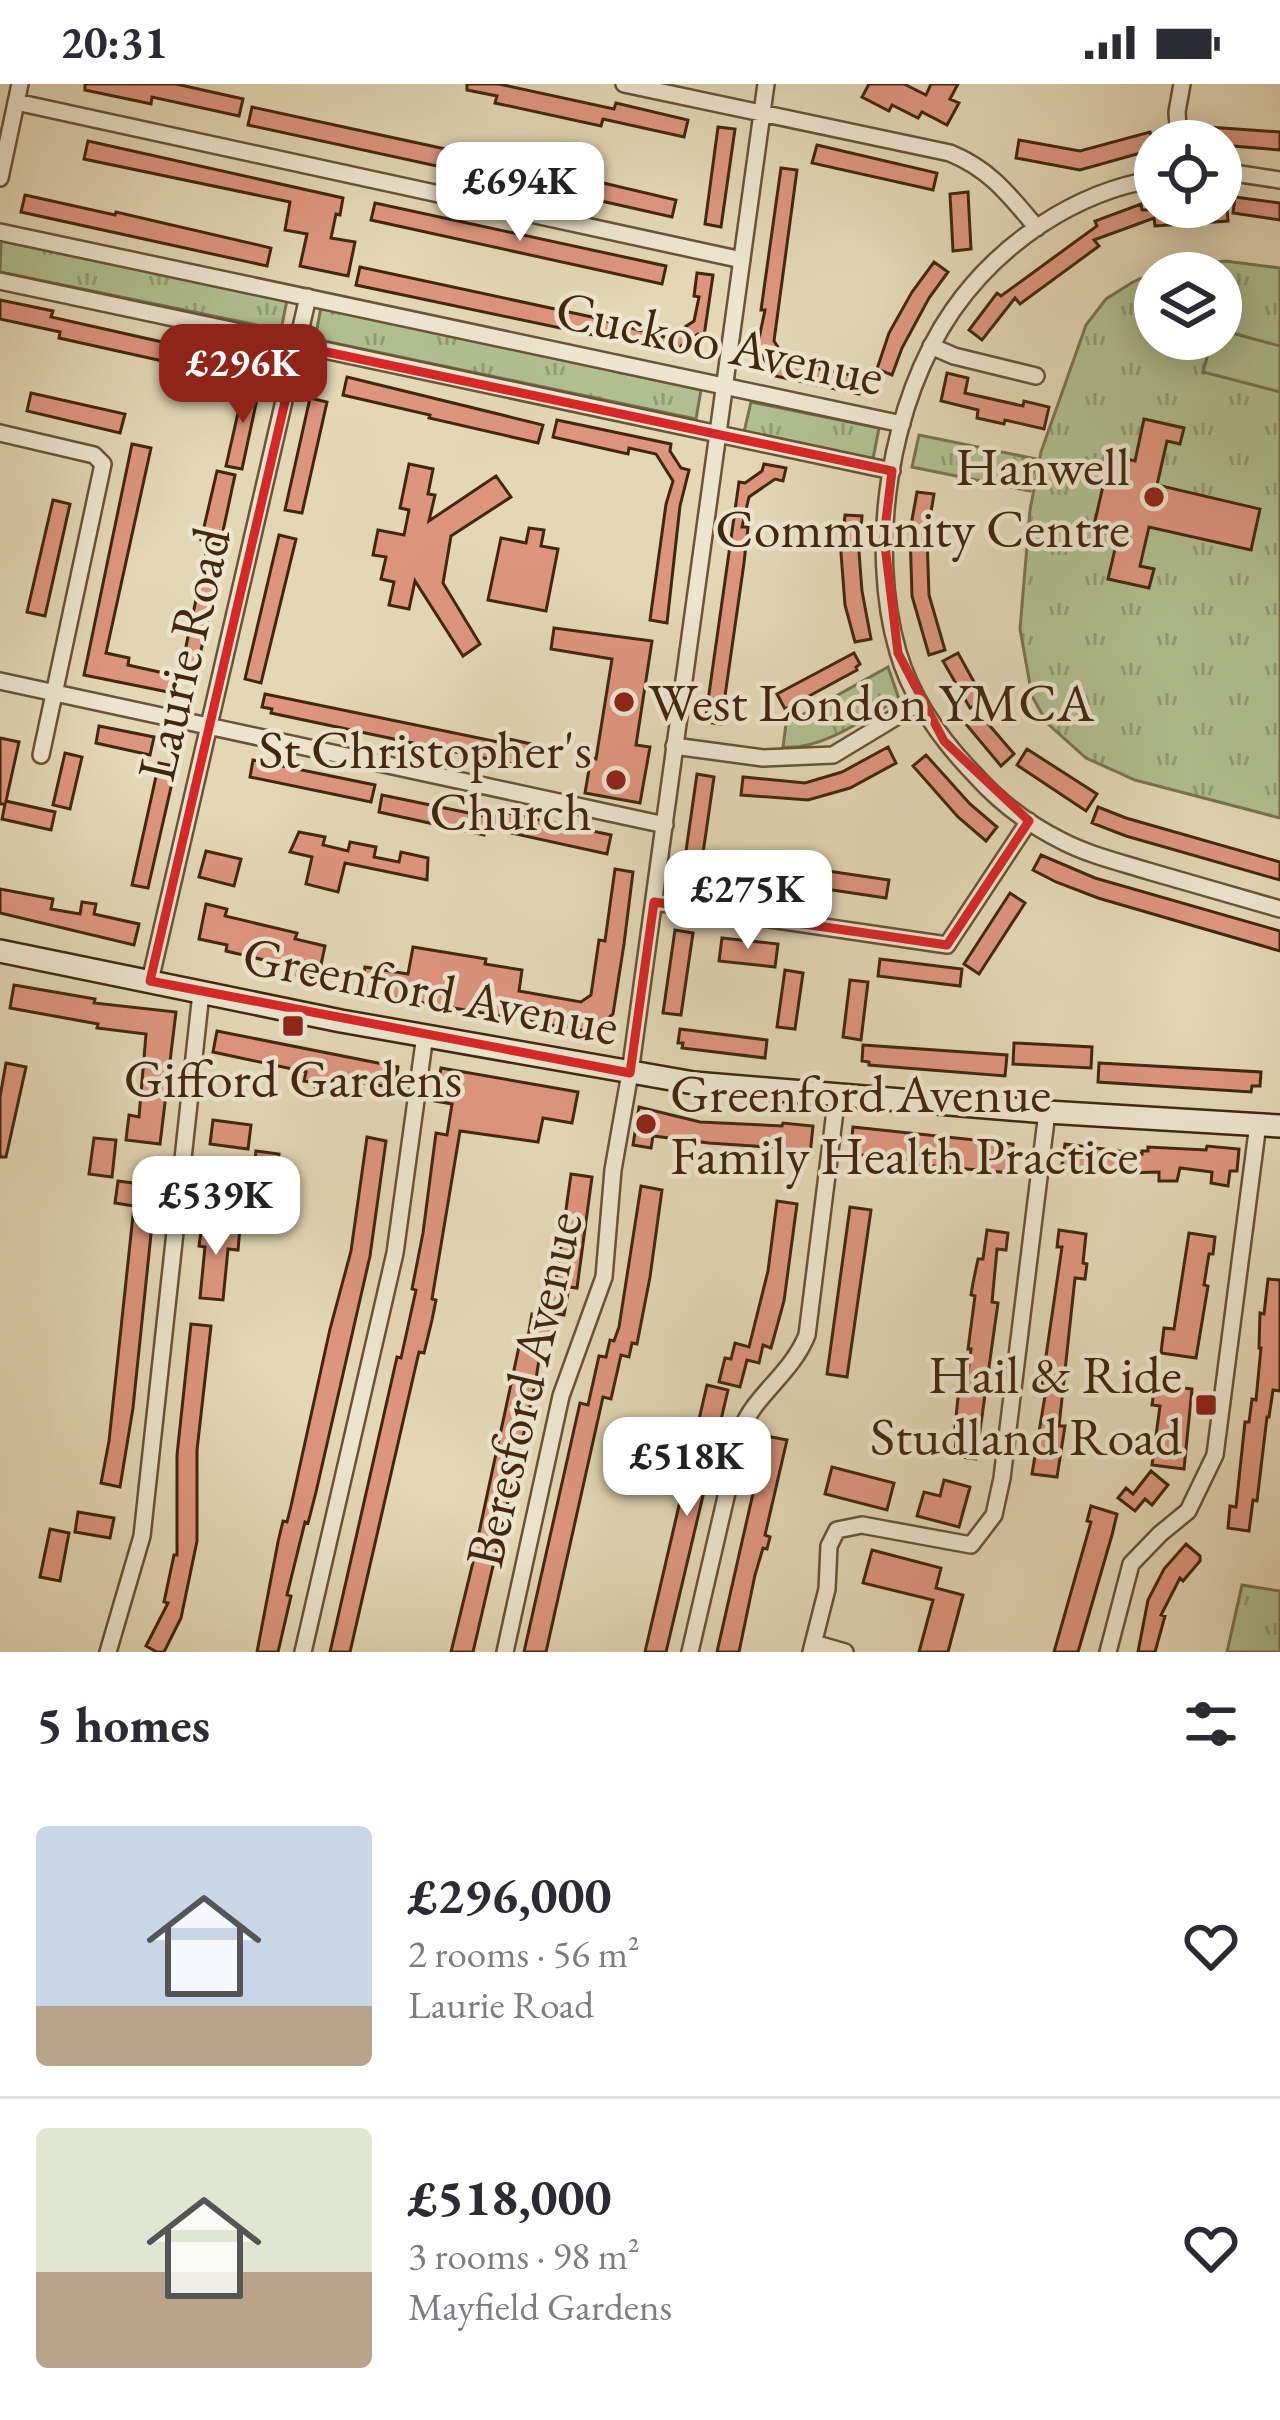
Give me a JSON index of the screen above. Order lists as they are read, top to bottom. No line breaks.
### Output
{"streets":{"street":["Cuckoo Avenue","Laurie Road","Greenford Avenue","Beresford Avenue"]},"crossings":[["Cuckoo Avenue","Laurie Road"],["Cuckoo Avenue","Beresford Avenue"],["Laurie Road","Greenford Avenue"],["Greenford Avenue","Beresford Avenue"]],"places":{"other":["Hanwell Community Centre","West London YMCA","St Christopher's Church","Greenford Avenue Family Health Practice"],"transit":["Gifford Gardens","Hail & Ride Studland Road"]},"page":{"status":"20:31","price":["£694K","£296K","£275K","£539K","£518K"],"heading":"5 homes","list":[{"name":"£296,000","note":"2 rooms · 56 m² · Laurie Road"},{"name":"£518,000","note":"3 rooms · 98 m² · Mayfield Gardens"}]}}
